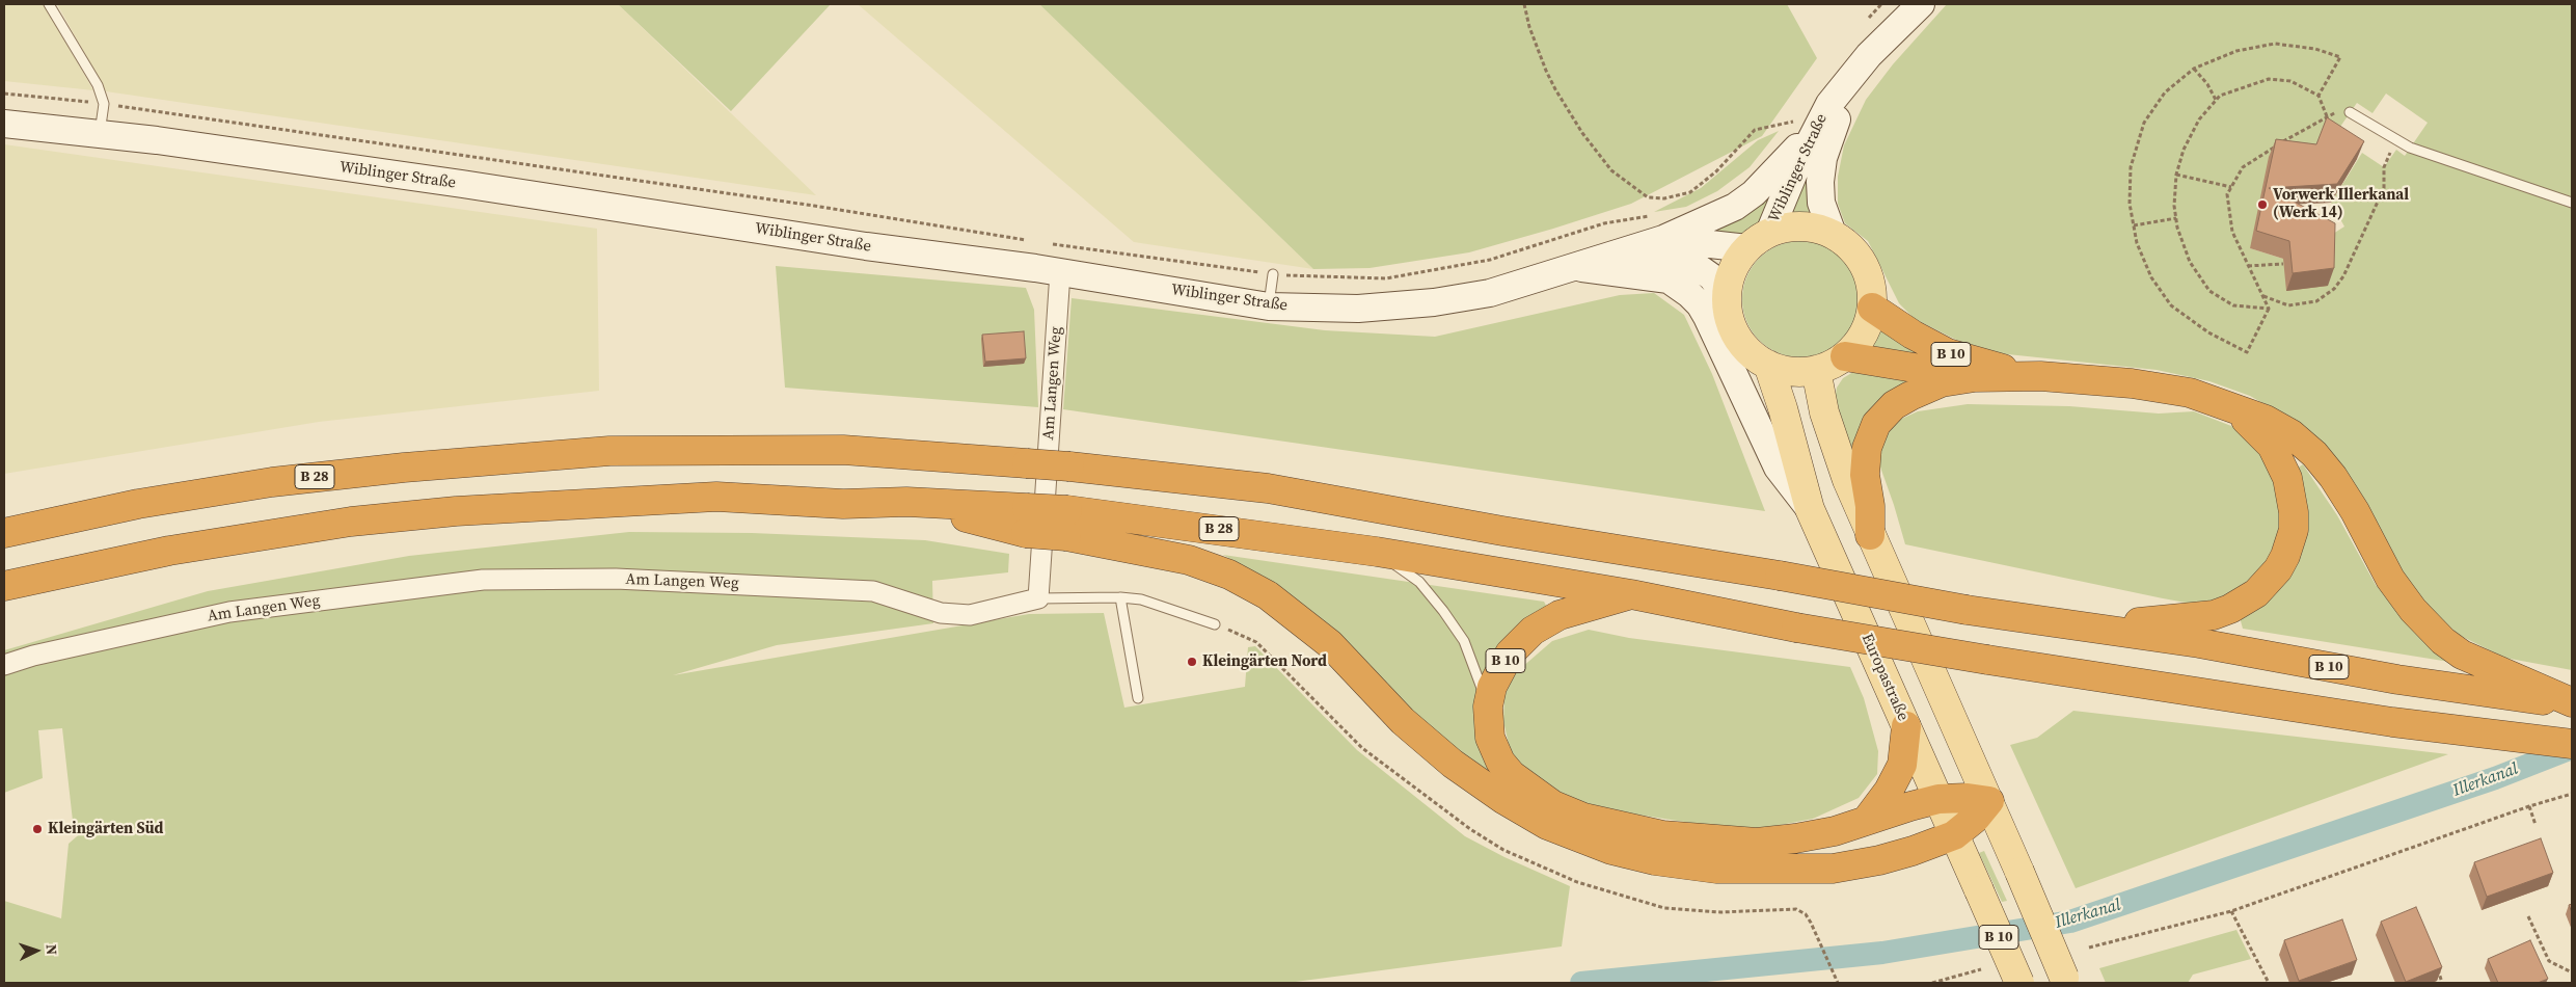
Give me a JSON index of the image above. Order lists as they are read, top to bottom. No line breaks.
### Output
{"streets":{"highway":["B 10","B 28"],"main road":["Wiblinger Straße","Europastraße"],"street":["Am Langen Weg"]},"crossings":[["Wiblinger Straße","B 10"],["Wiblinger Straße","Am Langen Weg"],["Wiblinger Straße","Europastraße"],["B 10","B 28"],["B 10","Europastraße"]],"water":["Illerkanal"],"places":["Vorwerk Illerkanal (Werk 14)","Kleingärten Nord","Kleingärten Süd"],"north":"right"}
